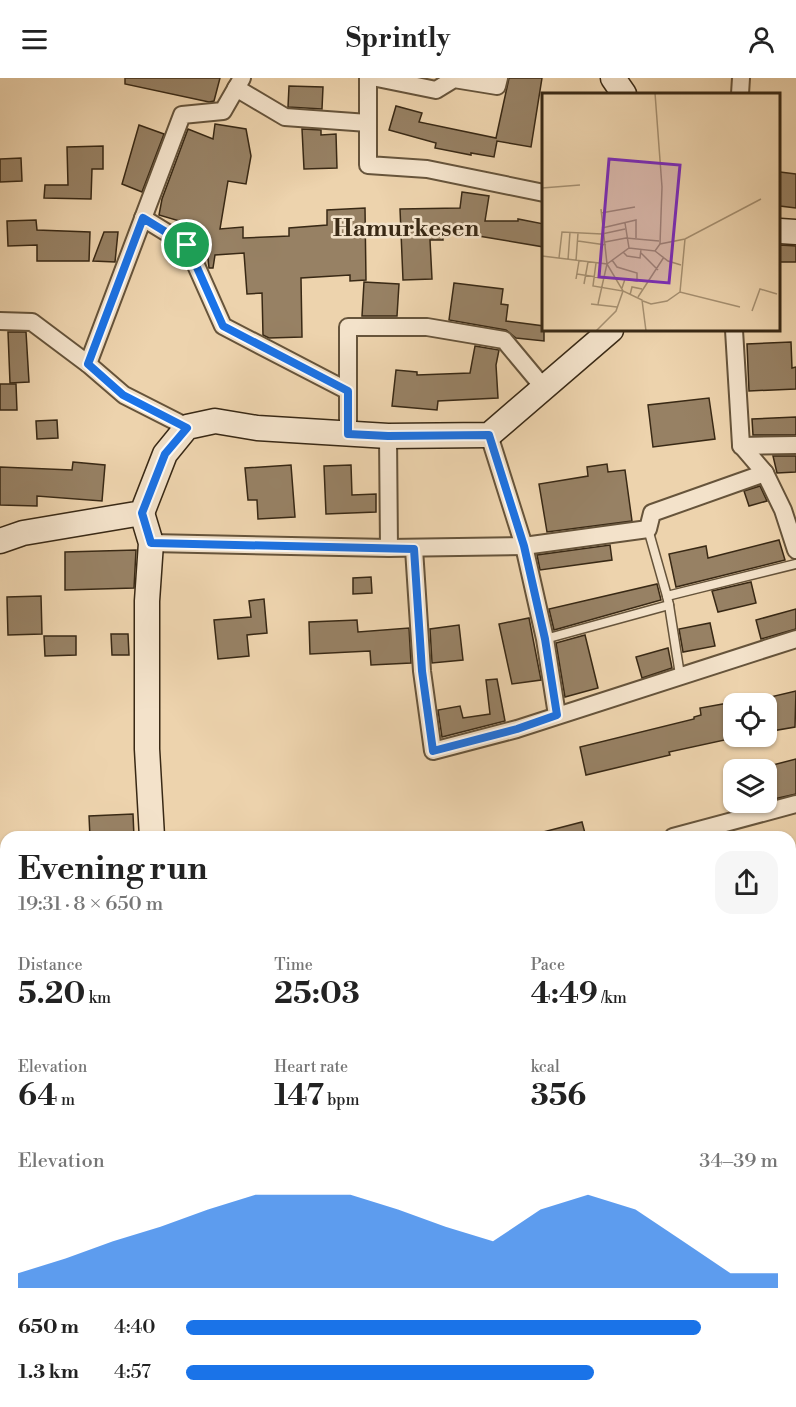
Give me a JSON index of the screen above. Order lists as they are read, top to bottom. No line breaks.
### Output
{"districts":["Hamurkesen"],"page":{"header":"Sprintly","heading":["Evening run","19:31 · 8 × 650 m"],"stats":[["Distance","5.20 km"],["Time","25:03"],["Pace","4:49 /km"],["Elevation","64 m"],["Heart rate","147 bpm"],["kcal","356"]],"chart":["Elevation","34–39 m"],"list":[{"name":"650 m","note":"4:40"},{"name":"1.3 km","note":"4:57"}]}}
